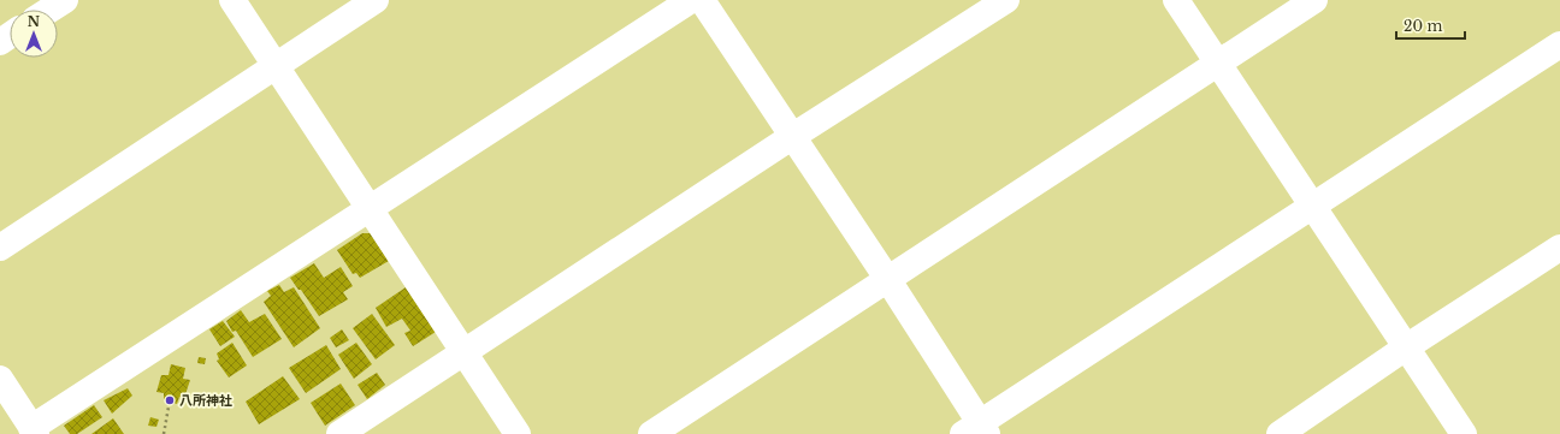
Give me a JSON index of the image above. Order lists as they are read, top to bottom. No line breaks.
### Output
{"places":["八所神社"],"scale_bar":"20 m","north":"top"}
